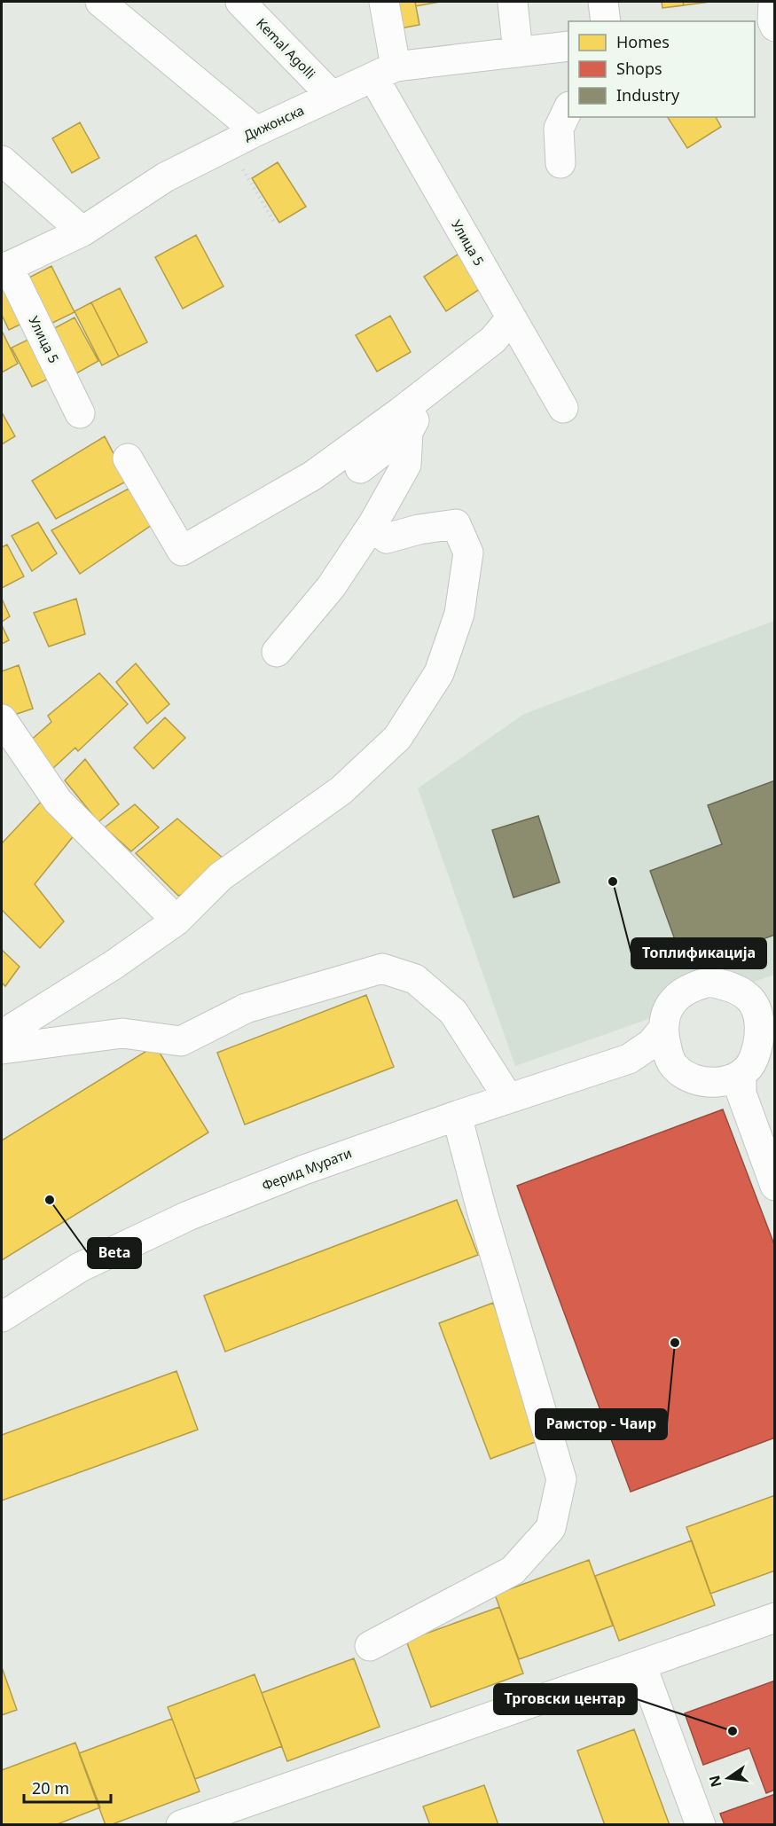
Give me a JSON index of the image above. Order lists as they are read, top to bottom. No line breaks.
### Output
{"streets":{"street":["Kemal Agolli","Дижонска","Улица 5","Ферид Мурати"]},"crossings":[["Kemal Agolli","Дижонска"],["Дижонска","Улица 5"]],"places":["Топлификација","Beta","Рамстор - Чаир","Трговски центар"],"legend":["Homes","Shops","Industry"],"scale_bar":"20 m","north":"left"}
